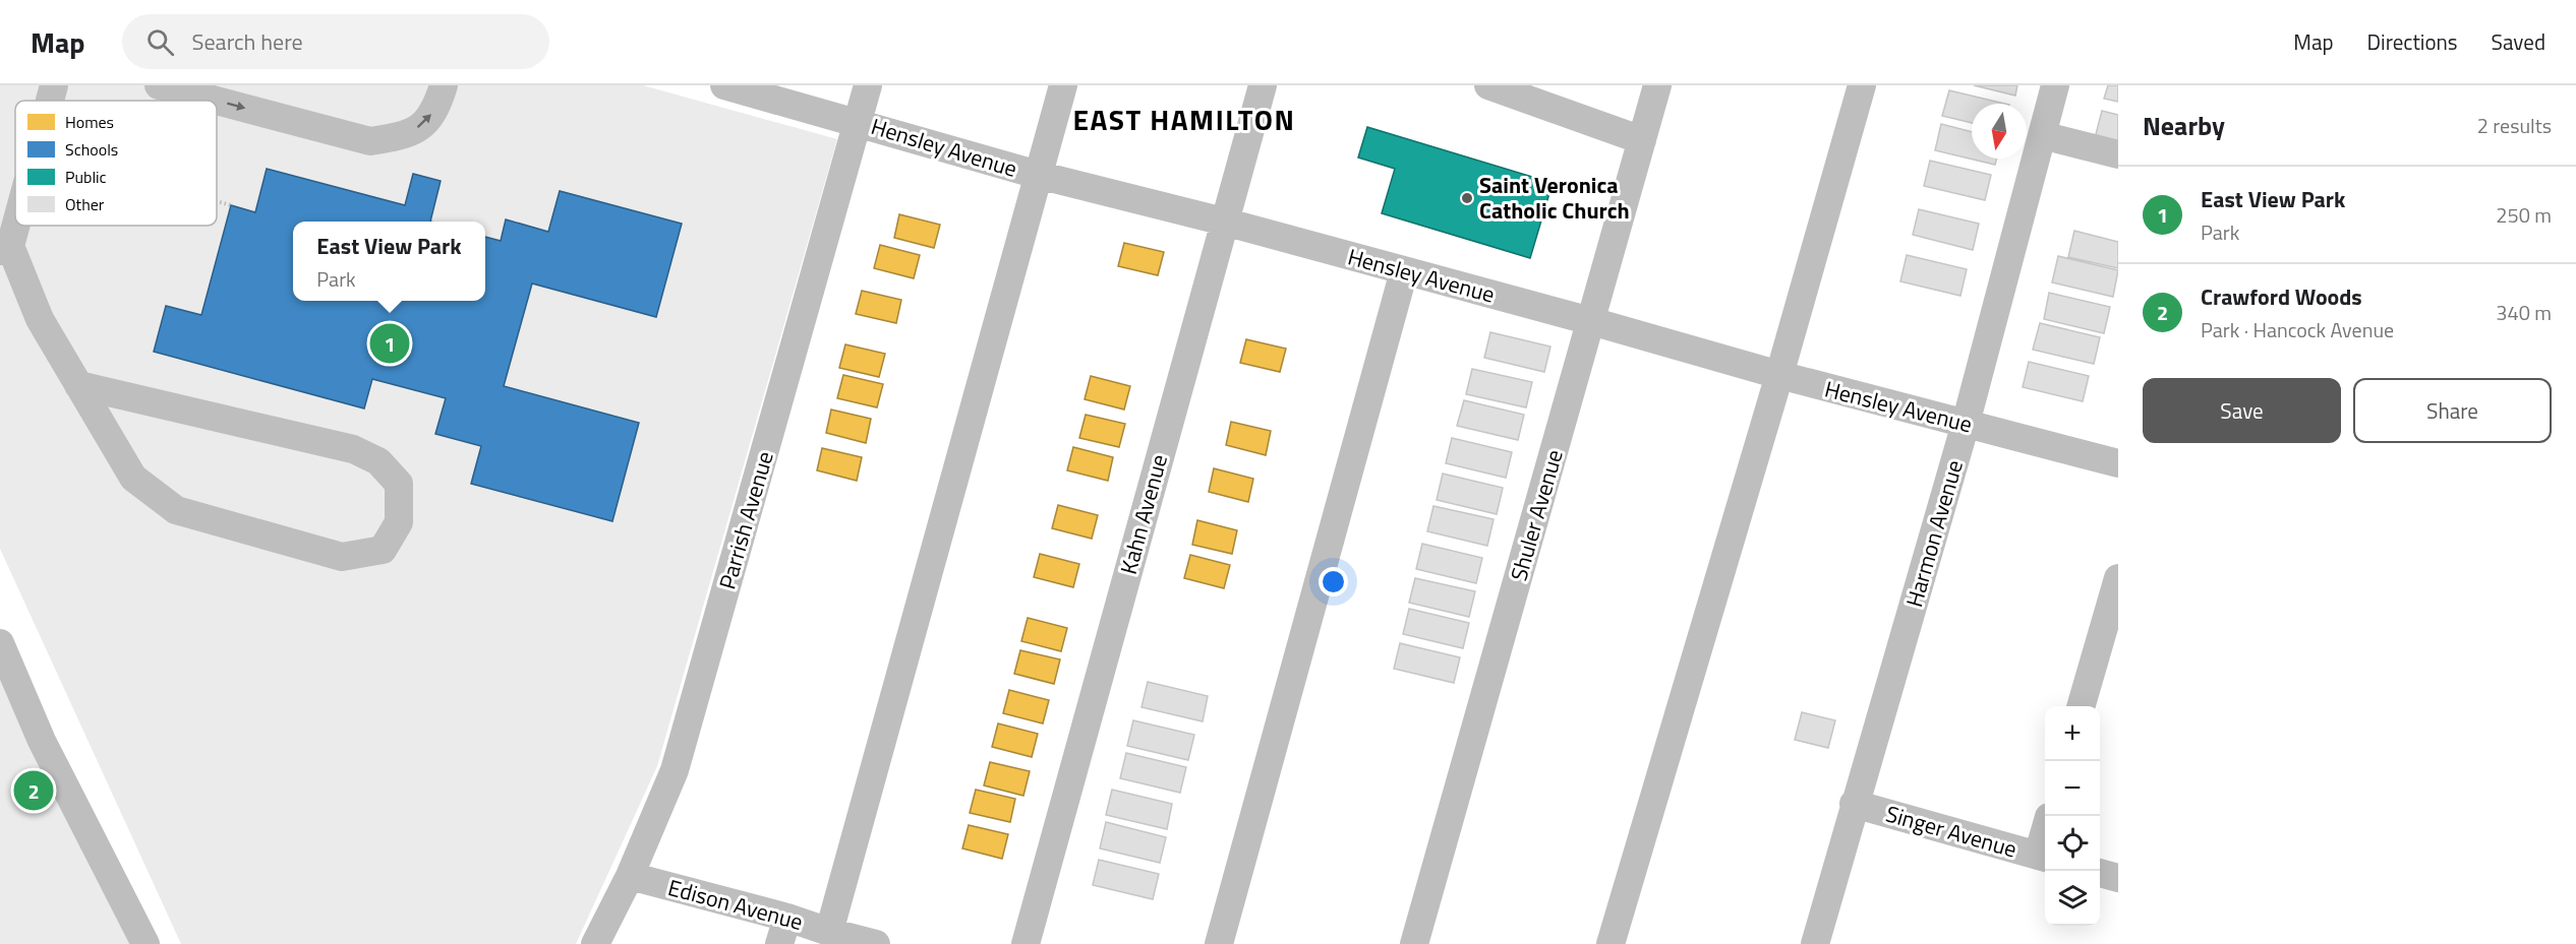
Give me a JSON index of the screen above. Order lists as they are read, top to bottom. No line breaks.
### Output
{"streets":{"street":["Hensley Avenue","Kahn Avenue","Shuler Avenue","Parrish Avenue","Harmon Avenue","Singer Avenue","Edison Avenue"]},"crossings":[["Hensley Avenue","Kahn Avenue"],["Hensley Avenue","Shuler Avenue"],["Hensley Avenue","Parrish Avenue"],["Hensley Avenue","Harmon Avenue"],["Parrish Avenue","Edison Avenue"],["Harmon Avenue","Singer Avenue"]],"districts":["EAST HAMILTON"],"places":["Saint Veronica Catholic Church"],"legend":["Homes","Schools","Public","Other"],"north":"bottom","page":{"header":"Map","search":"Search here","nav":["Map","Directions","Saved"],"heading":["Nearby","2 results"],"list":[{"mark":"1","name":"East View Park","note":"Park","value":"250 m"},{"mark":"2","name":"Crawford Woods","note":"Park · Hancock Avenue","value":"340 m"}],"popup":["East View Park","Park"],"pins":["1","2"],"buttons":["Save","Share"],"map_buttons":["+","−"]}}
